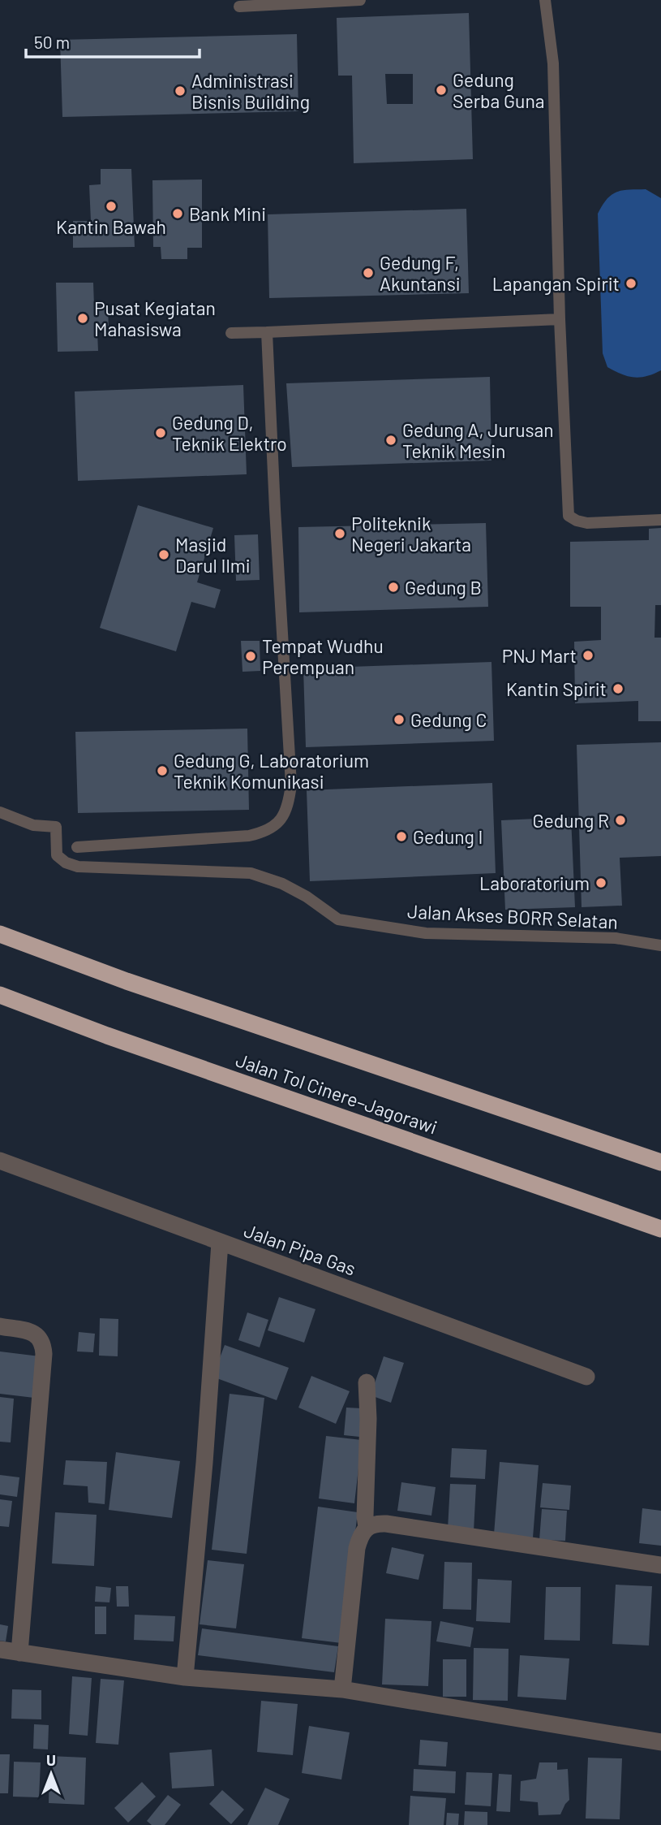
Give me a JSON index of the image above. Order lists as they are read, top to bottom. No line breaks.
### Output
{"streets":{"highway":["Jalan Tol Cinere–Jagorawi"],"street":["Jalan Pipa Gas"],"lane":["Jalan Akses BORR Selatan"]},"places":["Gedung Serba Guna","Administrasi Bisnis Building","Kantin Bawah","Bank Mini","Gedung F, Akuntansi","Lapangan Spirit","Pusat Kegiatan Mahasiswa","Gedung D, Teknik Elektro","Gedung A, Jurusan Teknik Mesin","Politeknik Negeri Jakarta","Masjid Darul Ilmi","Gedung B","PNJ Mart","Tempat Wudhu Perempuan","Kantin Spirit","Gedung C","Gedung G, Laboratorium Teknik Komunikasi","Gedung R","Gedung I","Laboratorium"],"scale_bar":"50 m","north":"top"}
